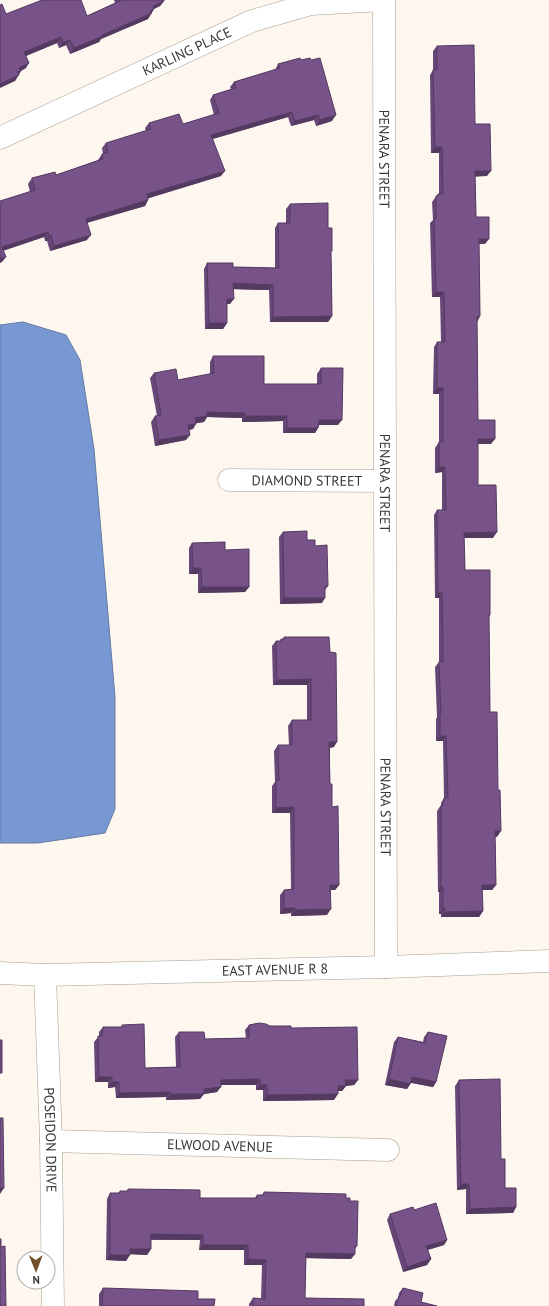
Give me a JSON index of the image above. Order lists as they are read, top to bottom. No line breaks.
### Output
{"streets":{"street":["KARLING PLACE","PENARA STREET","DIAMOND STREET","EAST AVENUE R 8","POSEIDON DRIVE","ELWOOD AVENUE"]},"crossings":[["KARLING PLACE","PENARA STREET"],["PENARA STREET","DIAMOND STREET"],["PENARA STREET","EAST AVENUE R 8"],["EAST AVENUE R 8","POSEIDON DRIVE"],["POSEIDON DRIVE","ELWOOD AVENUE"]],"north":"bottom"}
